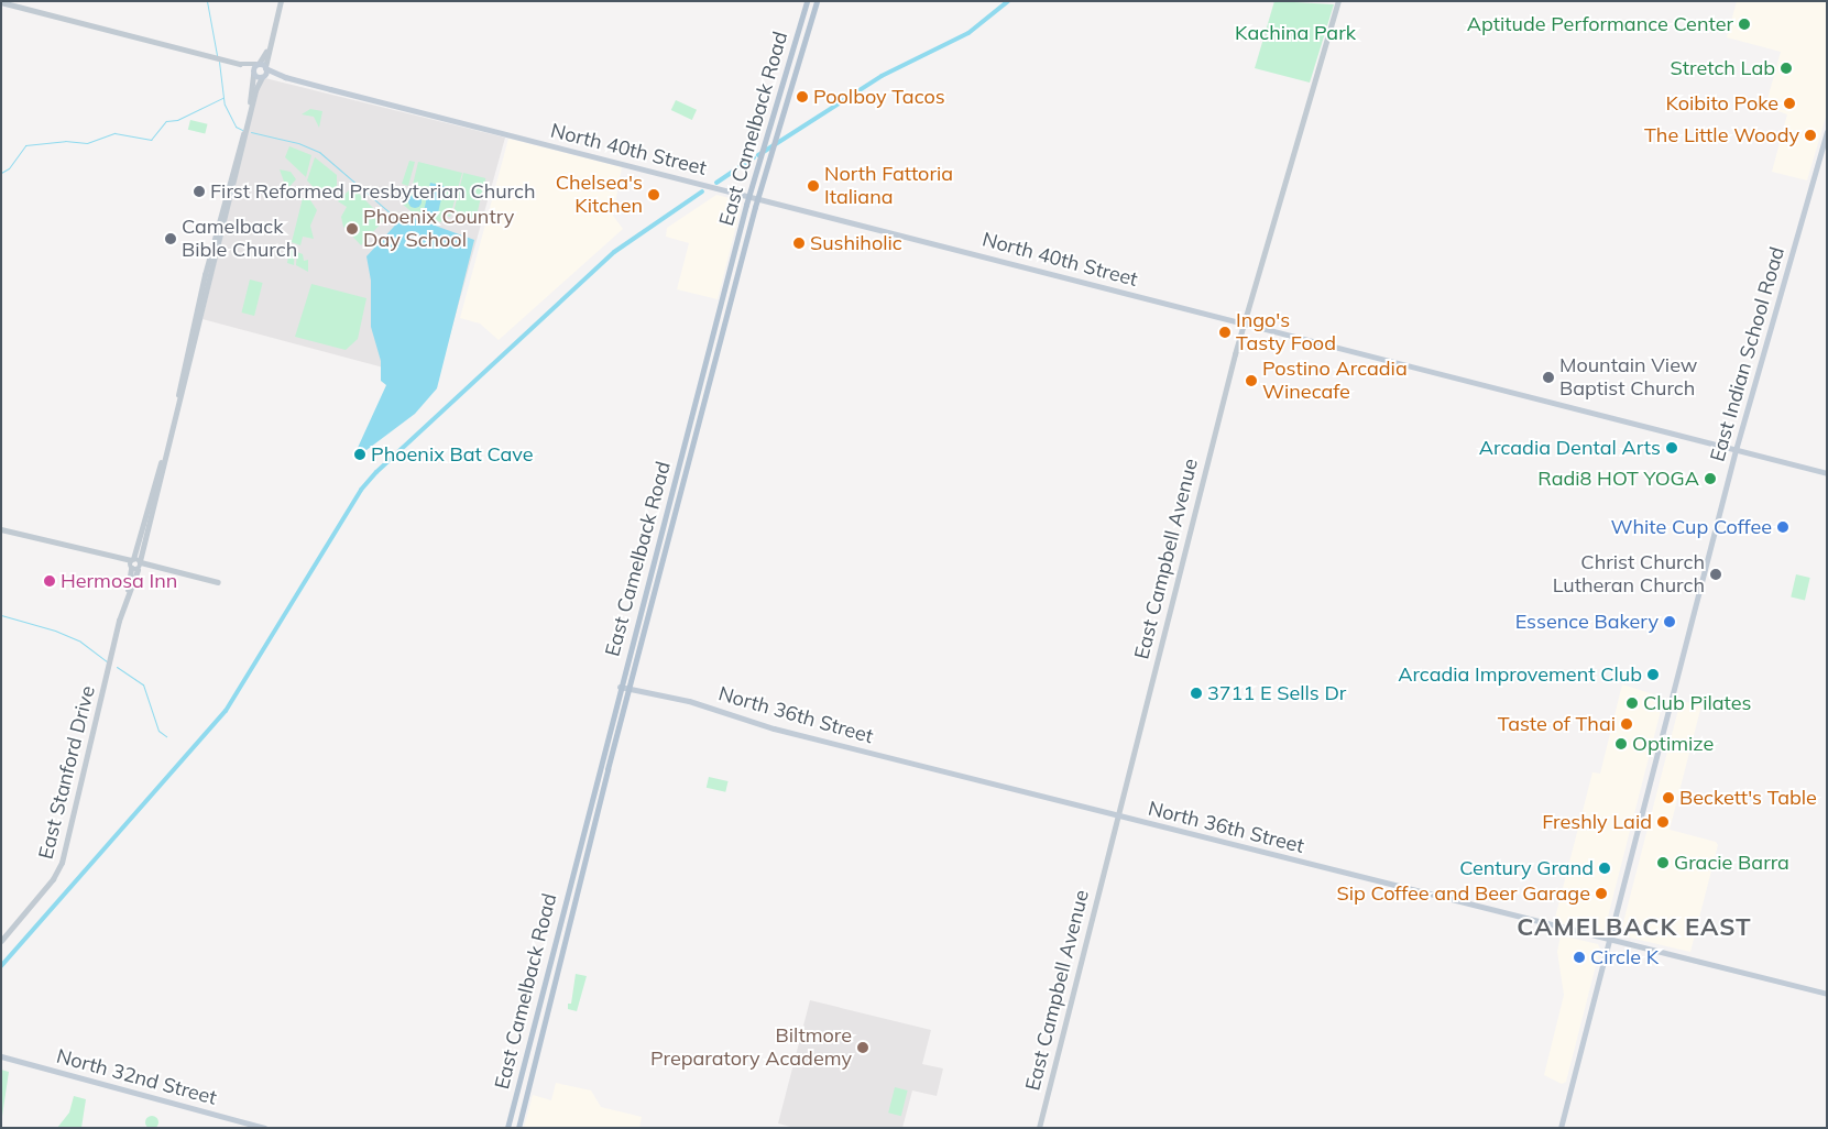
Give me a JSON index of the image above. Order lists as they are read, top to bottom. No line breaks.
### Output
{"streets":{"main road":["East Camelback Road","North 40th Street","East Indian School Road","North 36th Street","North 32nd Street"],"street":["East Campbell Avenue","East Stanford Drive"]},"crossings":[["East Camelback Road","North 40th Street"],["East Camelback Road","North 36th Street"],["North 40th Street","East Indian School Road"],["North 40th Street","East Campbell Avenue"],["North 40th Street","East Stanford Drive"],["East Indian School Road","North 36th Street"],["East Campbell Avenue","North 36th Street"]],"districts":["CAMELBACK EAST"],"parks":["Kachina Park"],"places":["Aptitude Performance Center","Stretch Lab","Poolboy Tacos","Koibito Poke","The Little Woody","North Fattoria Italiana","First Reformed Presbyterian Church","Chelsea's Kitchen","Phoenix Country Day School","Camelback Bible Church","Sushiholic","Ingo's Tasty Food","Mountain View Baptist Church","Postino Arcadia Winecafe","Arcadia Dental Arts","Phoenix Bat Cave","Radi8 HOT YOGA","White Cup Coffee","Christ Church Lutheran Church","Hermosa Inn","Essence Bakery","Arcadia Improvement Club","3711 E Sells Dr","Club Pilates","Taste of Thai","Optimize","Beckett's Table","Freshly Laid","Gracie Barra","Century Grand","Sip Coffee and Beer Garage","Circle K","Biltmore Preparatory Academy"]}
